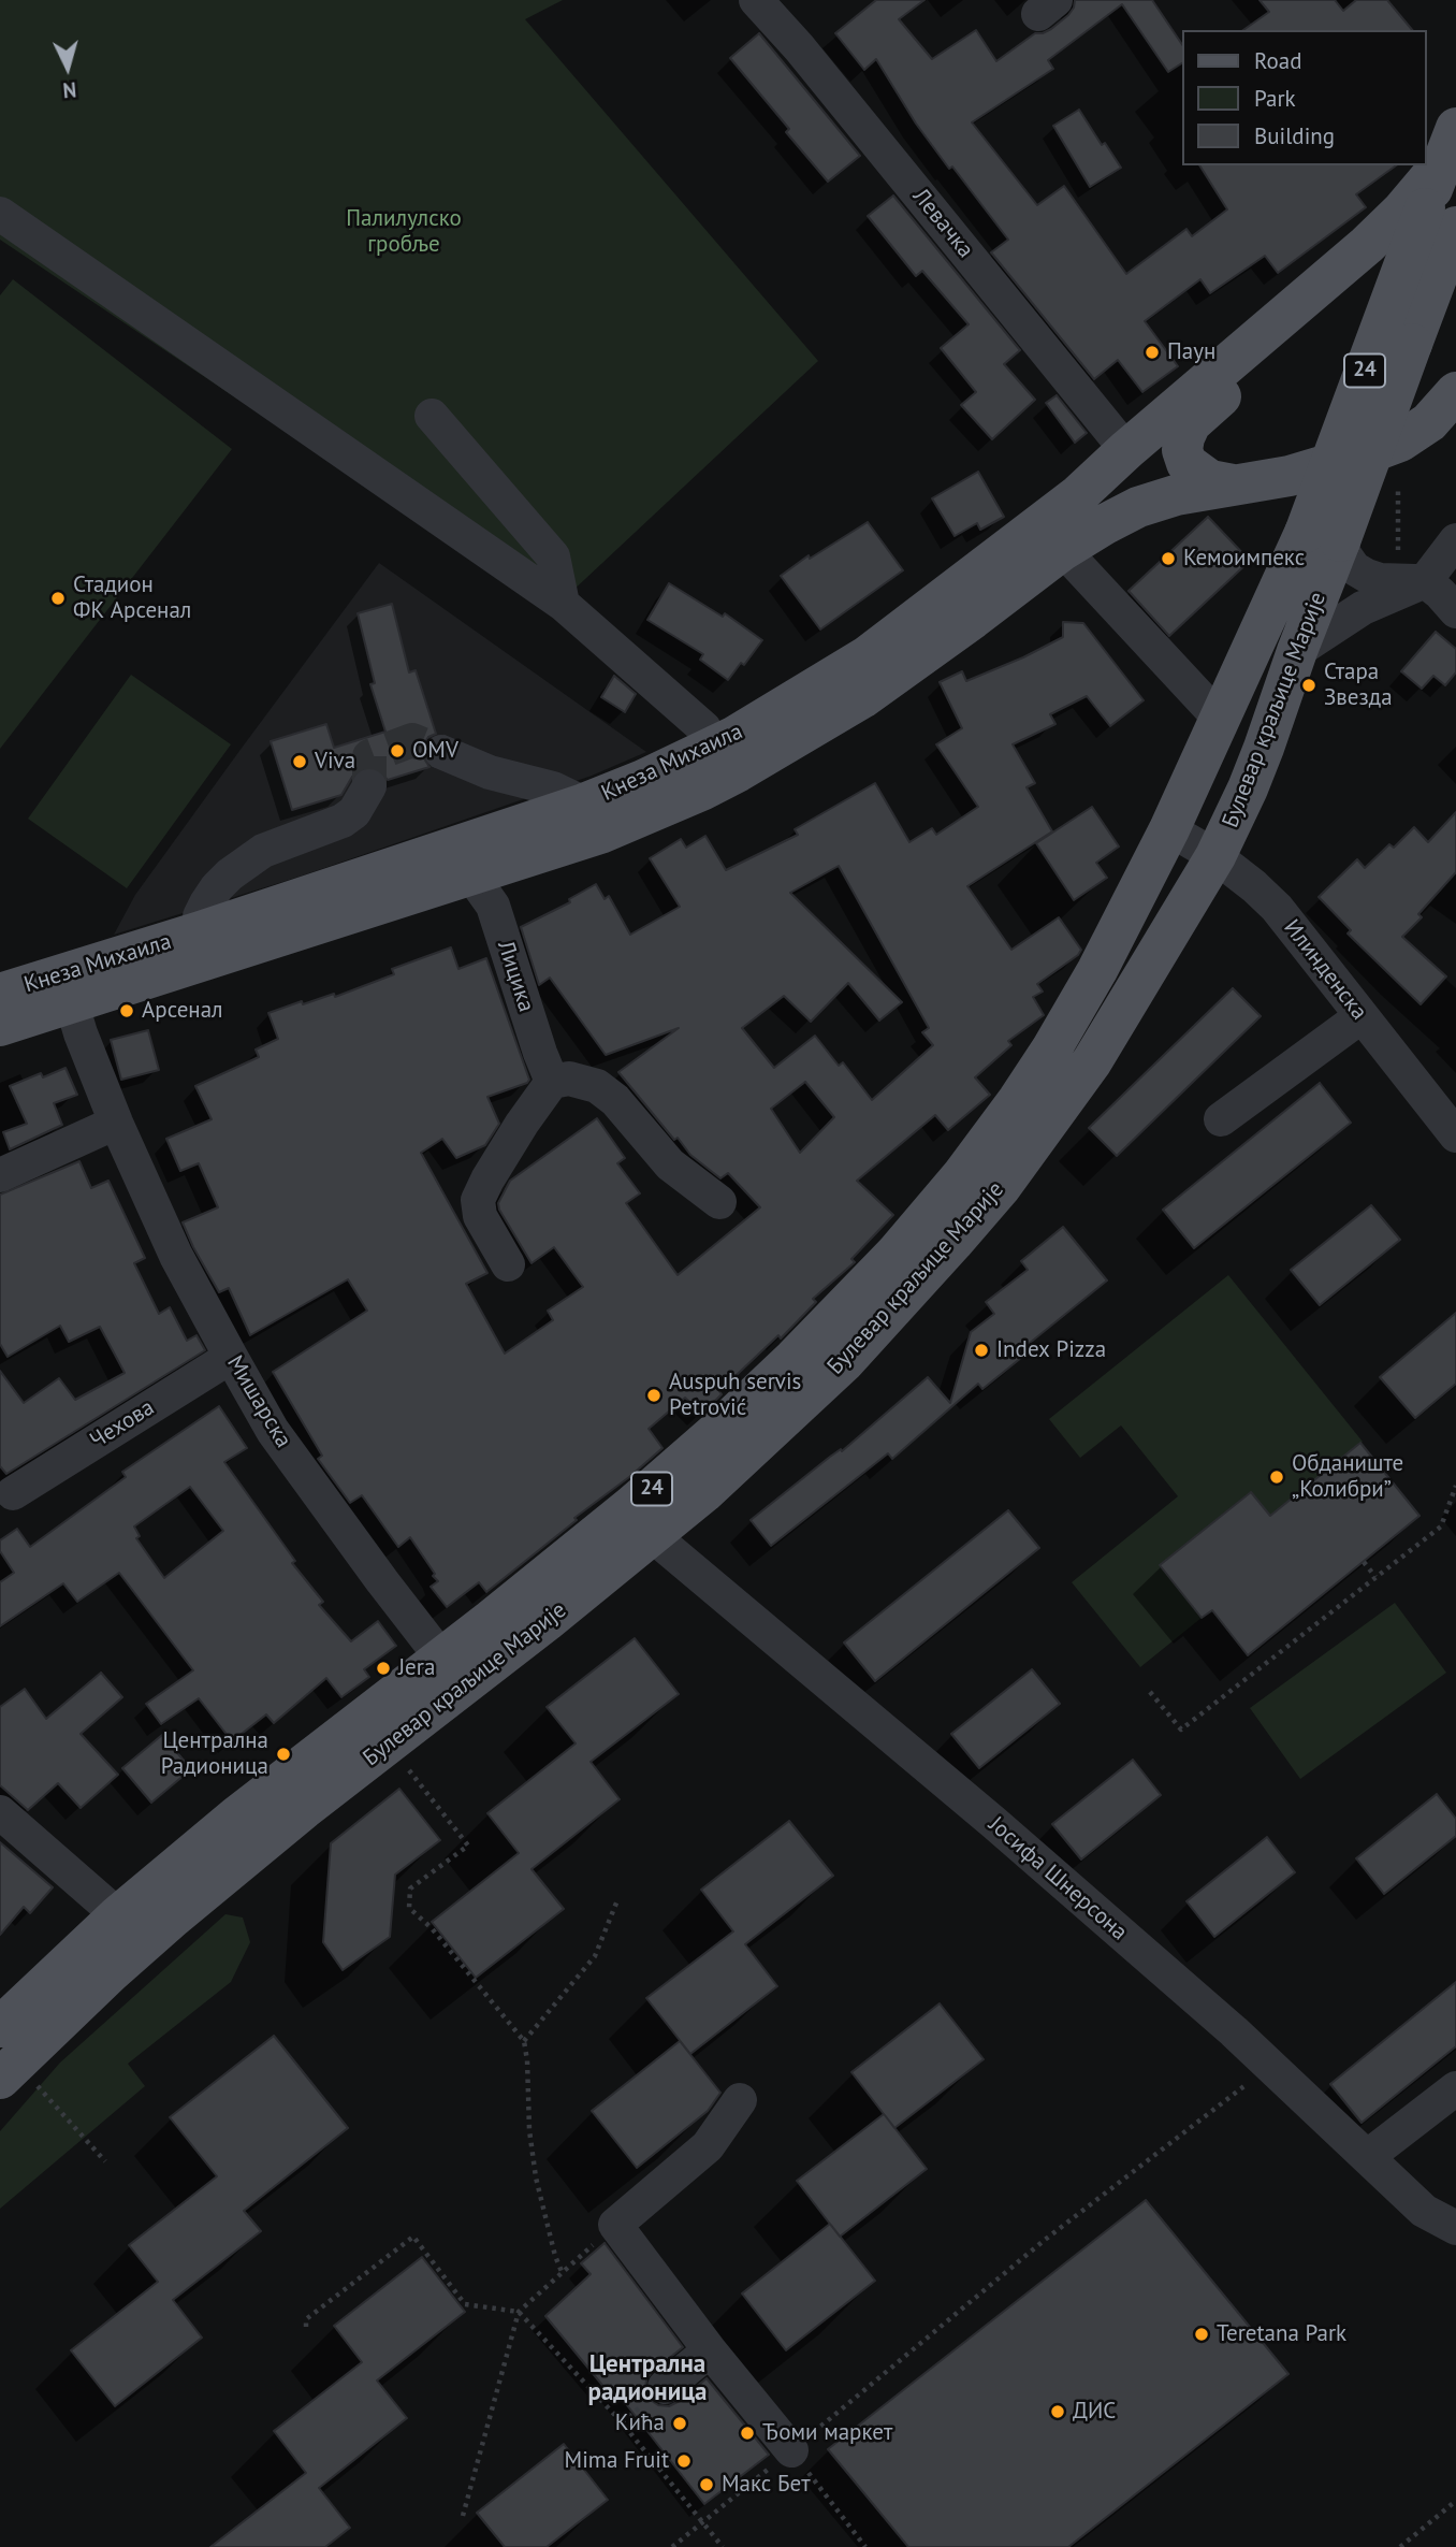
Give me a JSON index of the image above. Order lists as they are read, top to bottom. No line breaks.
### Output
{"streets":{"main road":["24","Булевар краљице Марије","Кнеза Михаила"],"street":["Левачка","Илинденска","Лицика","Мишарска","Чехова","Јосифа Шнерсона"]},"crossings":[["Левачка","Кнеза Михаила"],["24","Булевар краљице Марије"],["24","Кнеза Михаила"],["Булевар краљице Марије","Илинденска"],["Булевар краљице Марије","Мишарска"],["Булевар краљице Марије","Јосифа Шнерсона"],["Кнеза Михаила","Лицика"],["Кнеза Михаила","Мишарска"],["Мишарска","Чехова"]],"districts":["Централна радионица"],"parks":["Палилулско гробље"],"places":["Паун","Кемоимпекс","Стадион ФК Арсенал","Стара Звезда","OMV","Viva","Арсенал","Index Pizza","Auspuh servis Petrović","Обданиште „Колибри”","Jera","Централна Радионица","Teretana Park","ДИС","Кића","Ђоми маркет","Mima Fruit","Макс Бет"],"legend":["Road","Park","Building"],"north":"bottom"}
